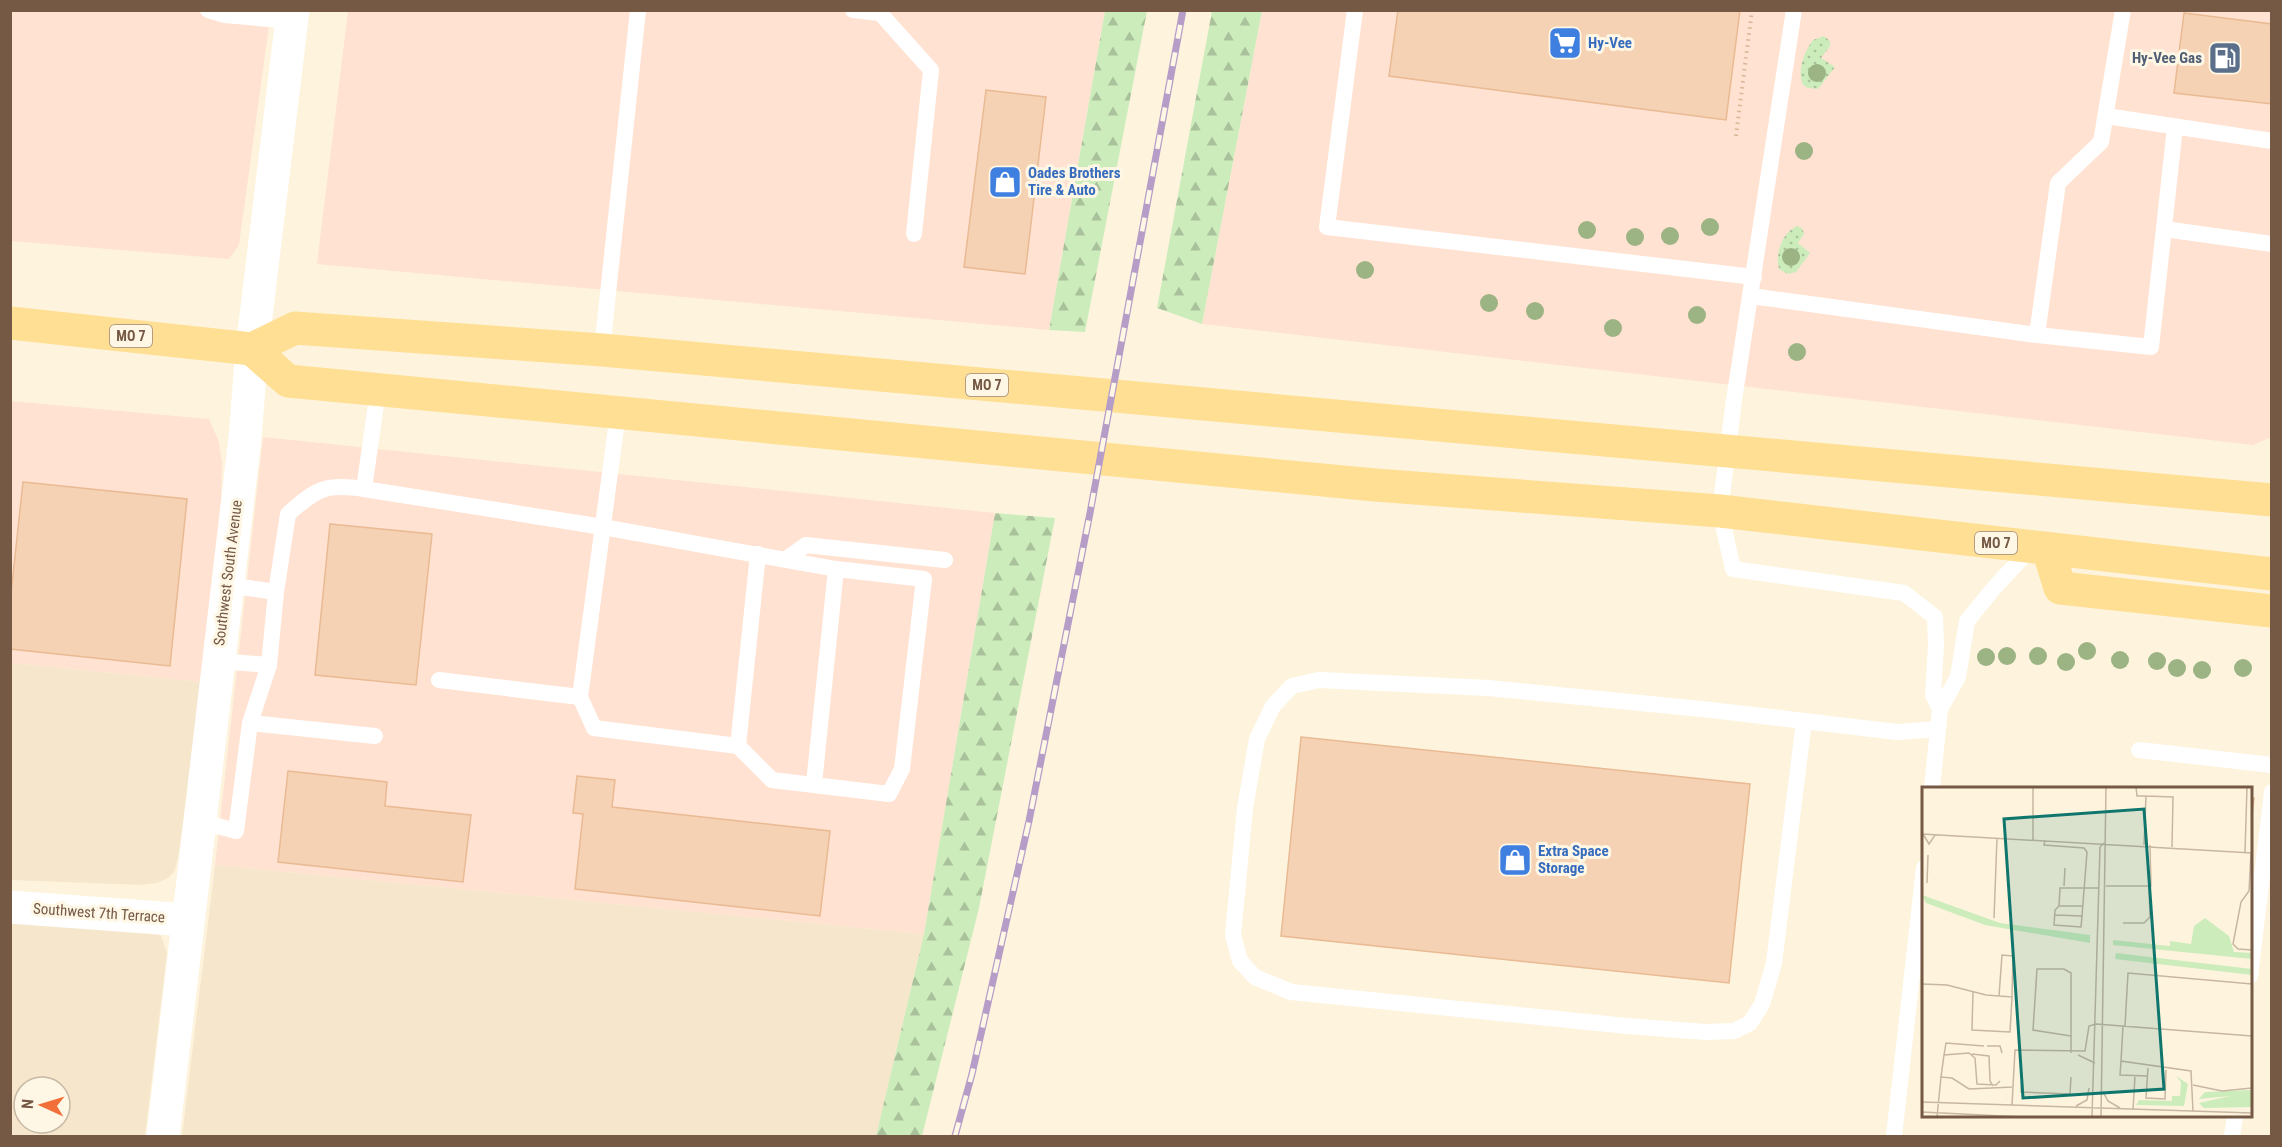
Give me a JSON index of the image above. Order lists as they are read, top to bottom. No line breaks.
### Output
{"streets":{"main road":["MO 7"],"street":["Southwest South Avenue","Southwest 7th Terrace"]},"crossings":[["MO 7","Southwest South Avenue"],["Southwest South Avenue","Southwest 7th Terrace"]],"places":{"supermarket":["Hy-Vee"],"fuel station":["Hy-Vee Gas"],"shop":["Oades Brothers Tire & Auto","Extra Space Storage"]},"north":"left"}
